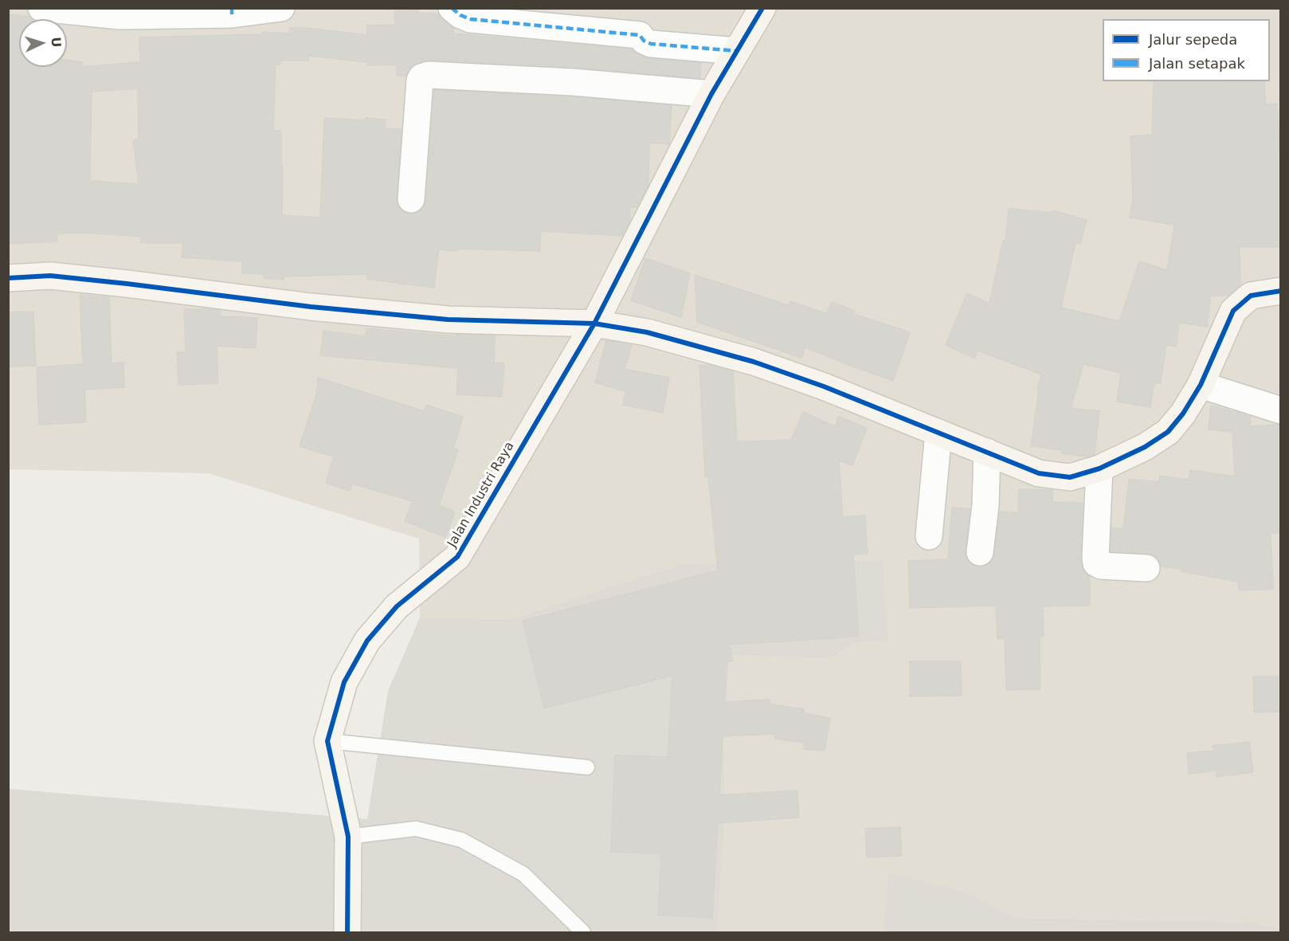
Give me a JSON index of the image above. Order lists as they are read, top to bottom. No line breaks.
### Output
{"streets":{"street":["Jalan Industri Raya"]},"legend":["Jalur sepeda","Jalan setapak"],"north":"right"}
